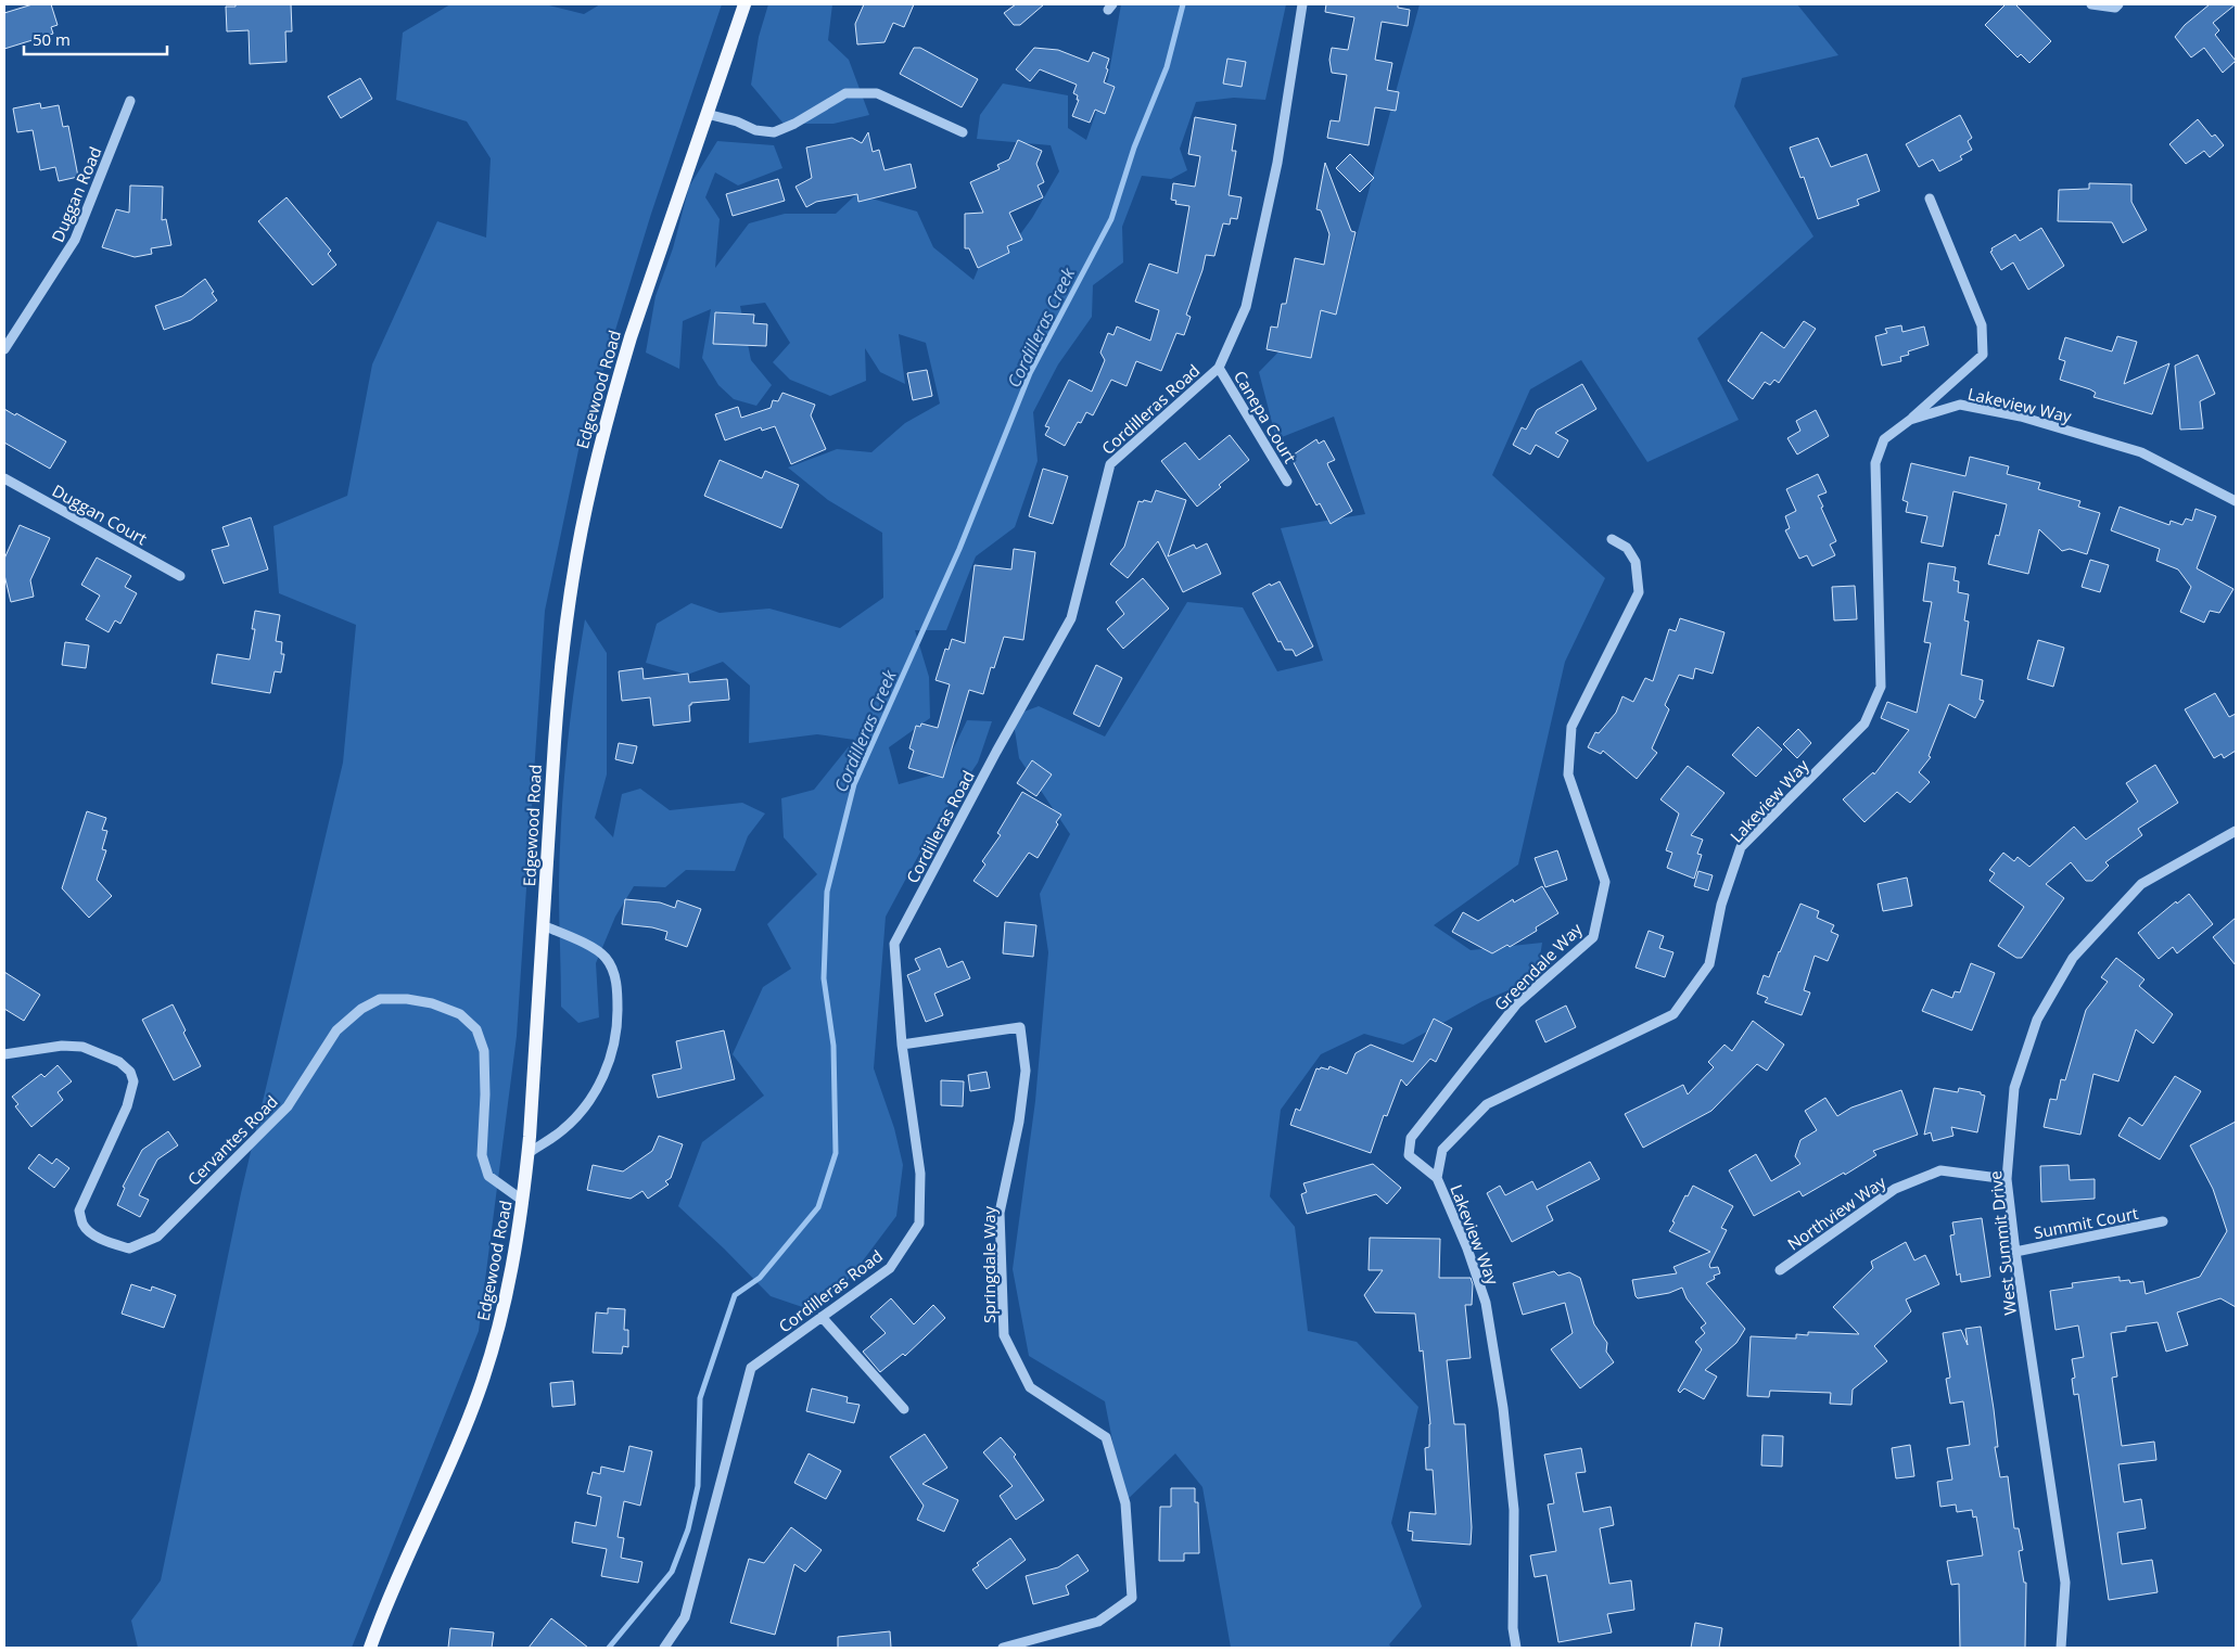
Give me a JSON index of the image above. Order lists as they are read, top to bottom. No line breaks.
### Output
{"streets":{"main road":["Edgewood Road"],"street":["Duggan Road","Lakeview Way","Cordilleras Road","Canepa Court","Duggan Court","Greendale Way","Cervantes Road","Northview Way","Summit Court","West Summit Drive","Springdale Way"]},"crossings":[["Edgewood Road","Cervantes Road"],["Lakeview Way","Greendale Way"],["Cordilleras Road","Canepa Court"],["Cordilleras Road","Springdale Way"],["Northview Way","West Summit Drive"],["Summit Court","West Summit Drive"]],"water":["Cordilleras Creek"],"scale_bar":"50 m"}
